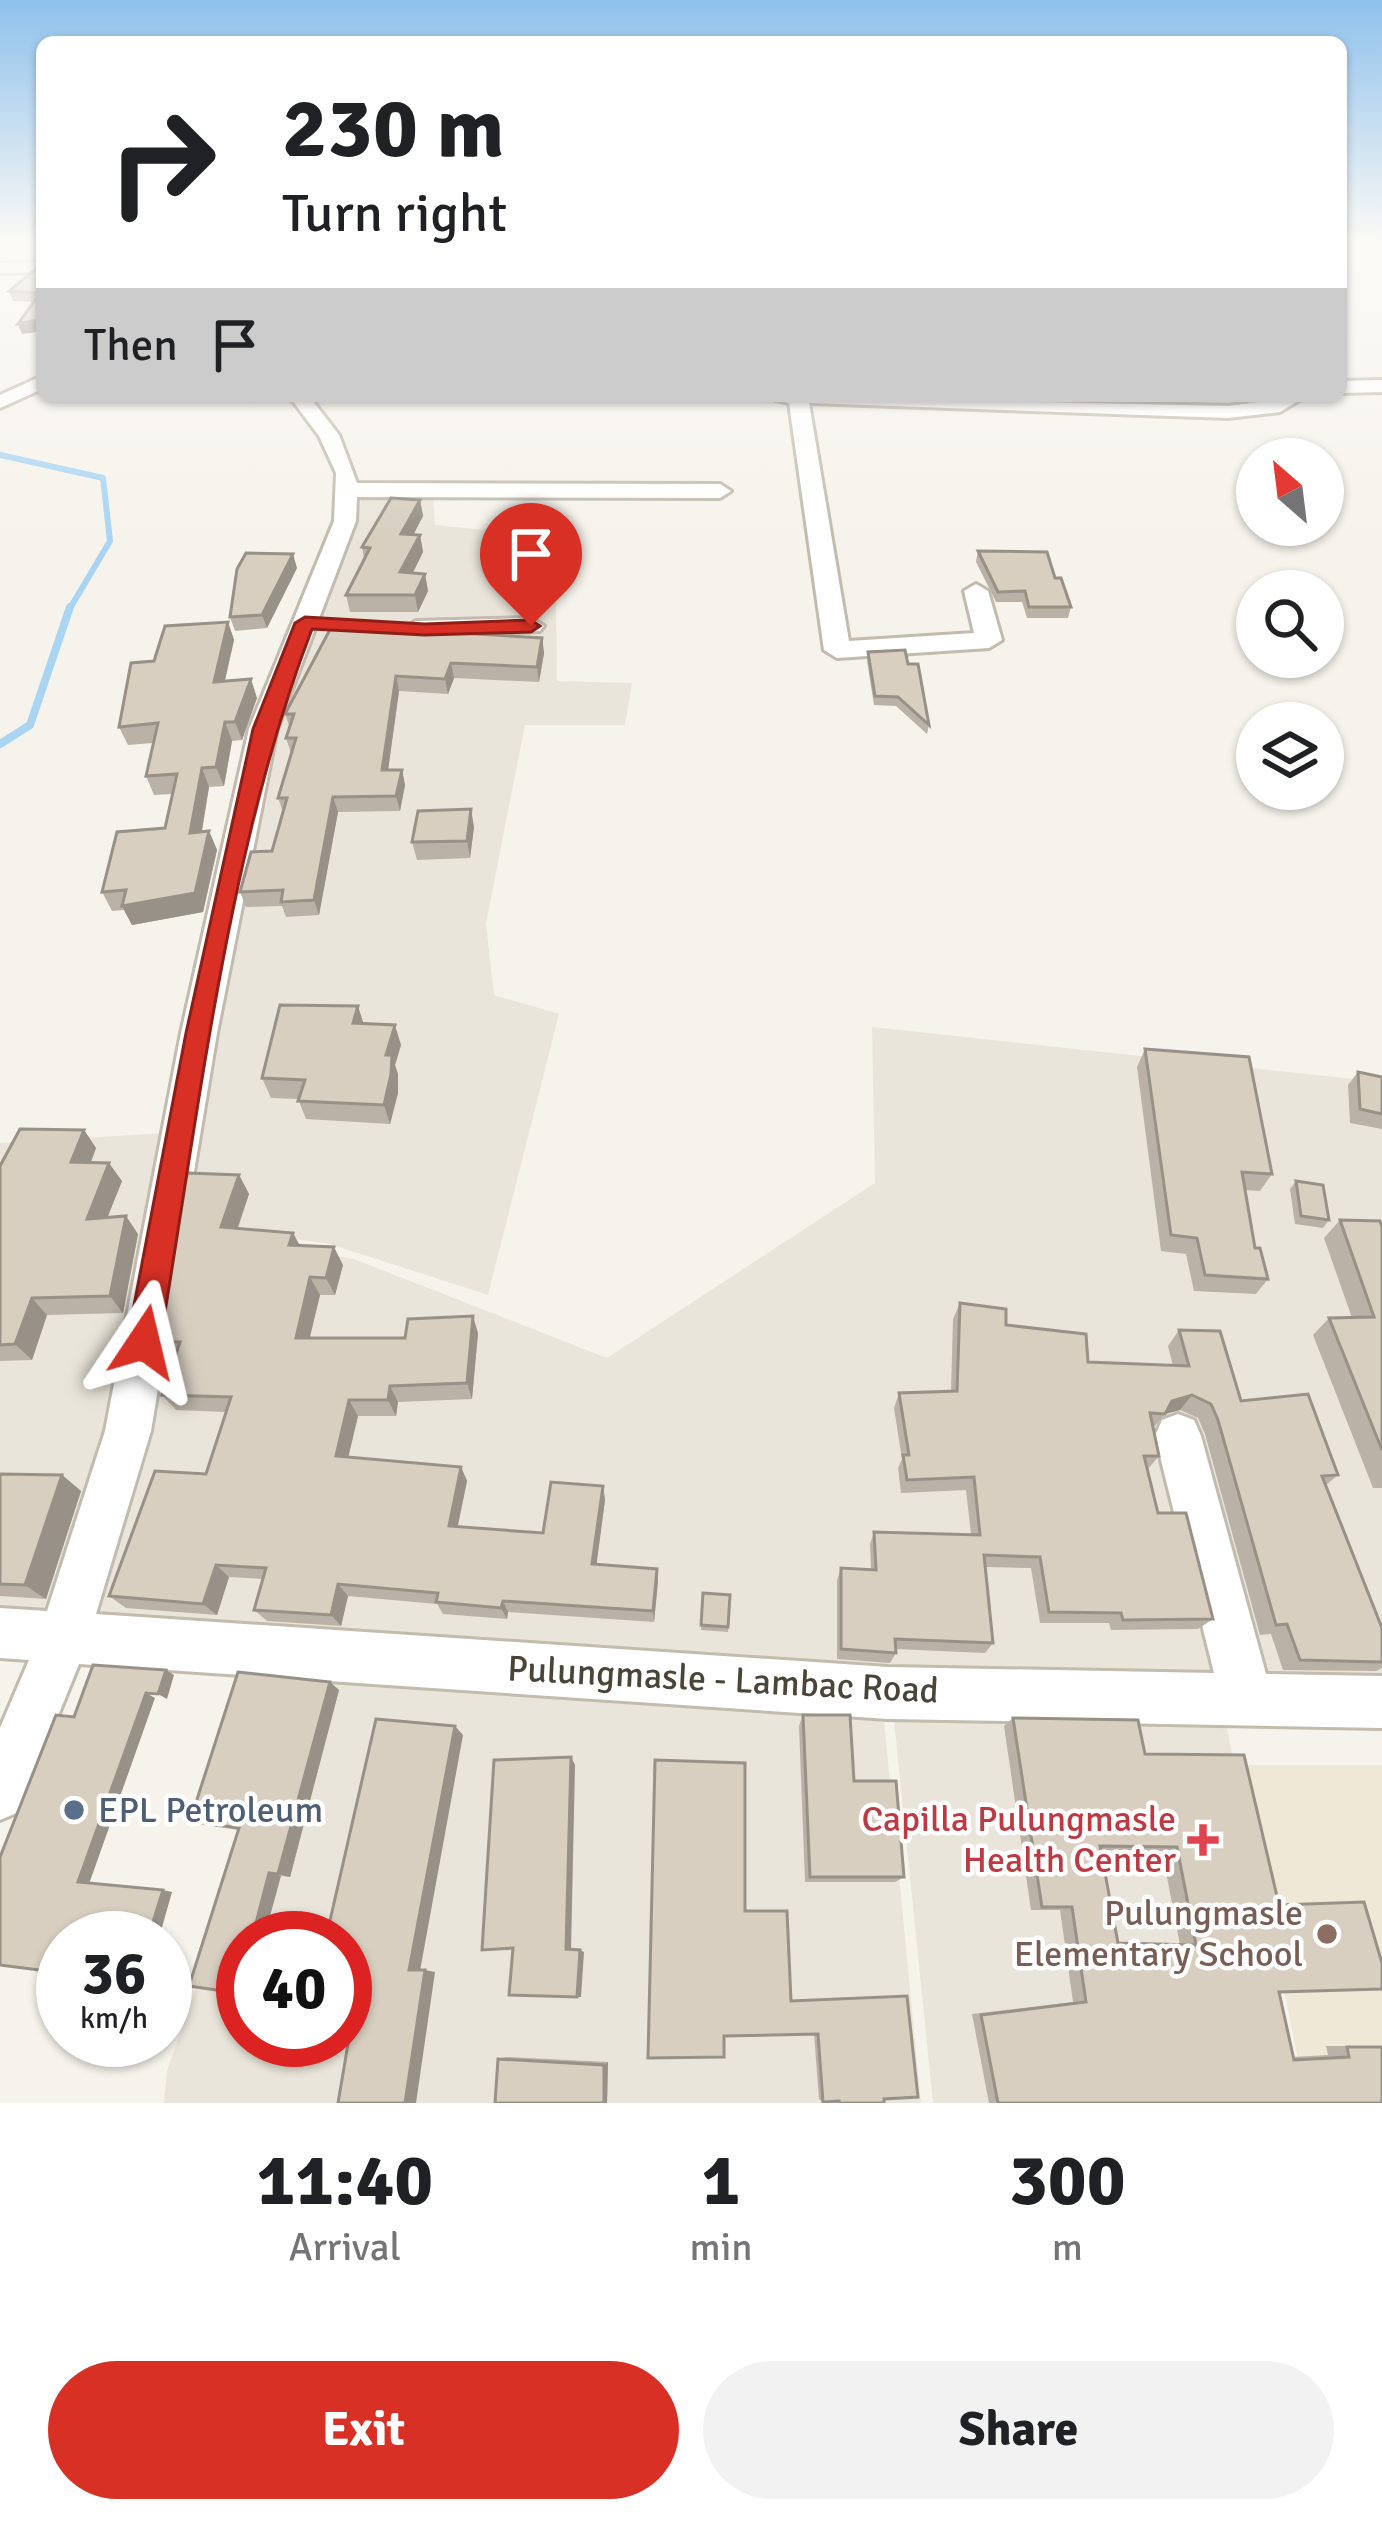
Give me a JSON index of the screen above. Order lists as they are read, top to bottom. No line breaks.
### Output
{"streets":{"street":["Pulungmasle - Lambac Road"]},"places":{"other":["EPL Petroleum","Pulungmasle Elementary School"],"health":["Capilla Pulungmasle Health Center"]},"north":"top left","page":{"turn":["230 m","Turn right"],"then":"Then","speed":"36 km/h","limit":"40","eta":["11:40","Arrival","1","min","300","m"],"buttons":["Exit","Share"]}}
